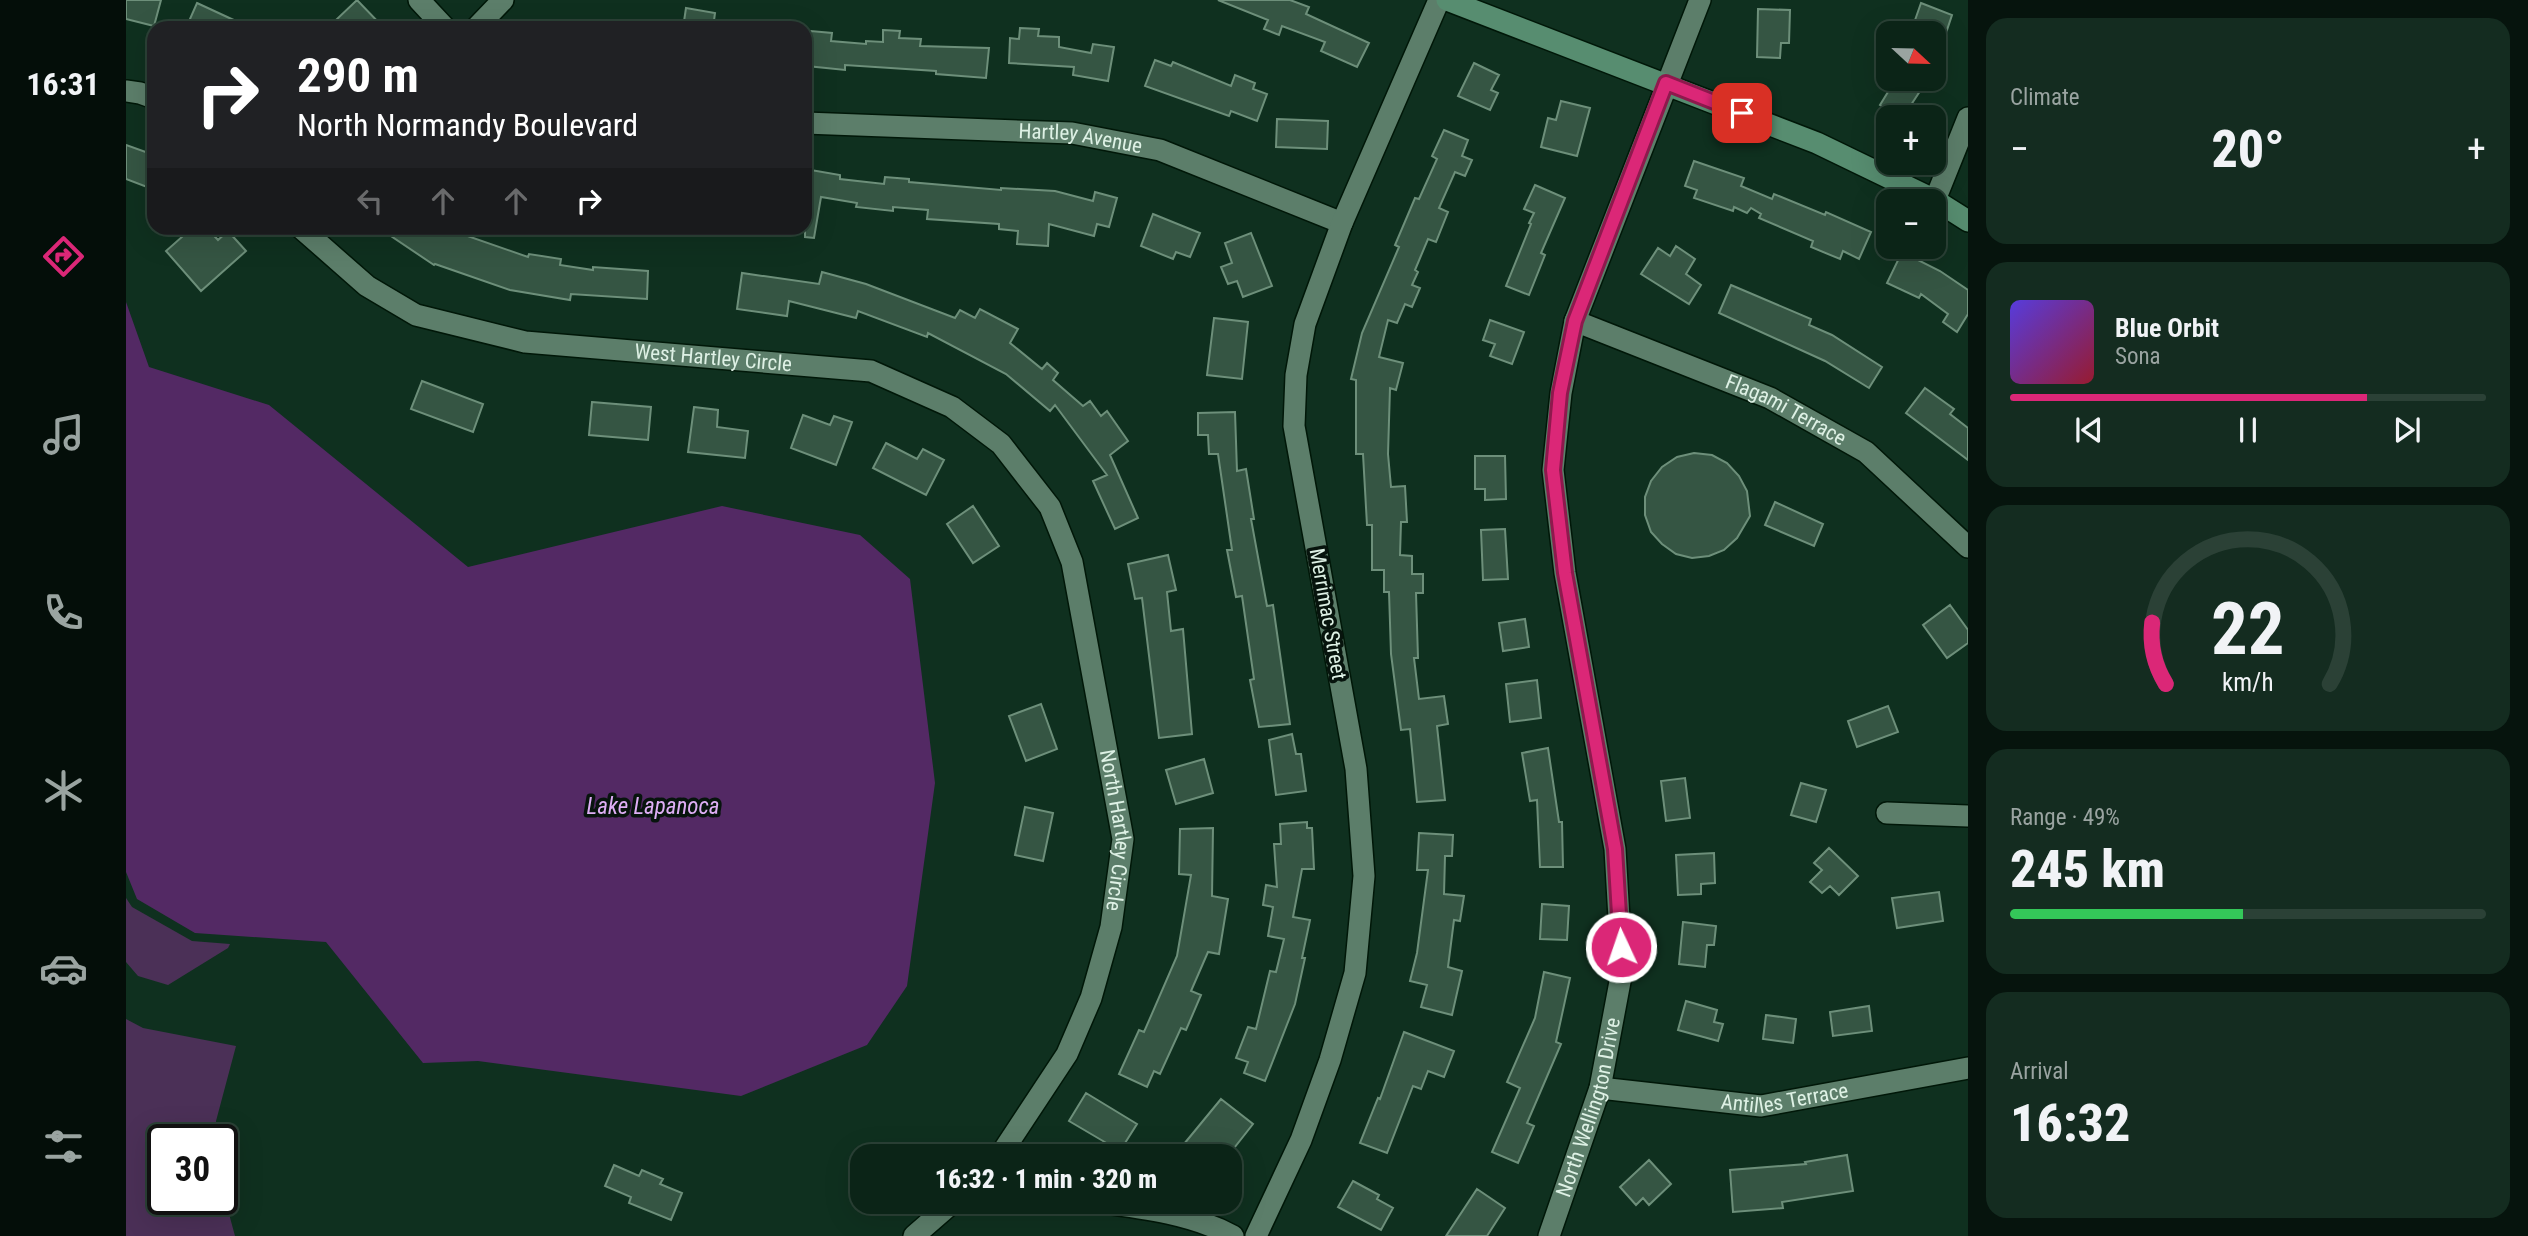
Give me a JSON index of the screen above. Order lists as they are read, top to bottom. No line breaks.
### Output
{"streets":{"street":["Hartley Avenue","West Hartley Circle","Flagami Terrace","Merrimac Street","North Hartley Circle","Antilles Terrace","North Wellington Drive"]},"crossings":[["Hartley Avenue","Merrimac Street"],["West Hartley Circle","North Hartley Circle"],["Flagami Terrace","North Wellington Drive"],["Antilles Terrace","North Wellington Drive"]],"water":["Lake Lapanoca"],"north":"right","page":{"tabs":"16:31","tile":["Climate",["Range · 49%","245 km"],["Arrival","16:32"]],"map_buttons":["+","−"],"turn":["290 m","North Normandy Boulevard"],"heat":["−","20°","+"],"song":["Blue Orbit","Sona"],"limit":"30","trip":"16:32 · 1 min · 320 m","gauge":["22","km/h"]}}
